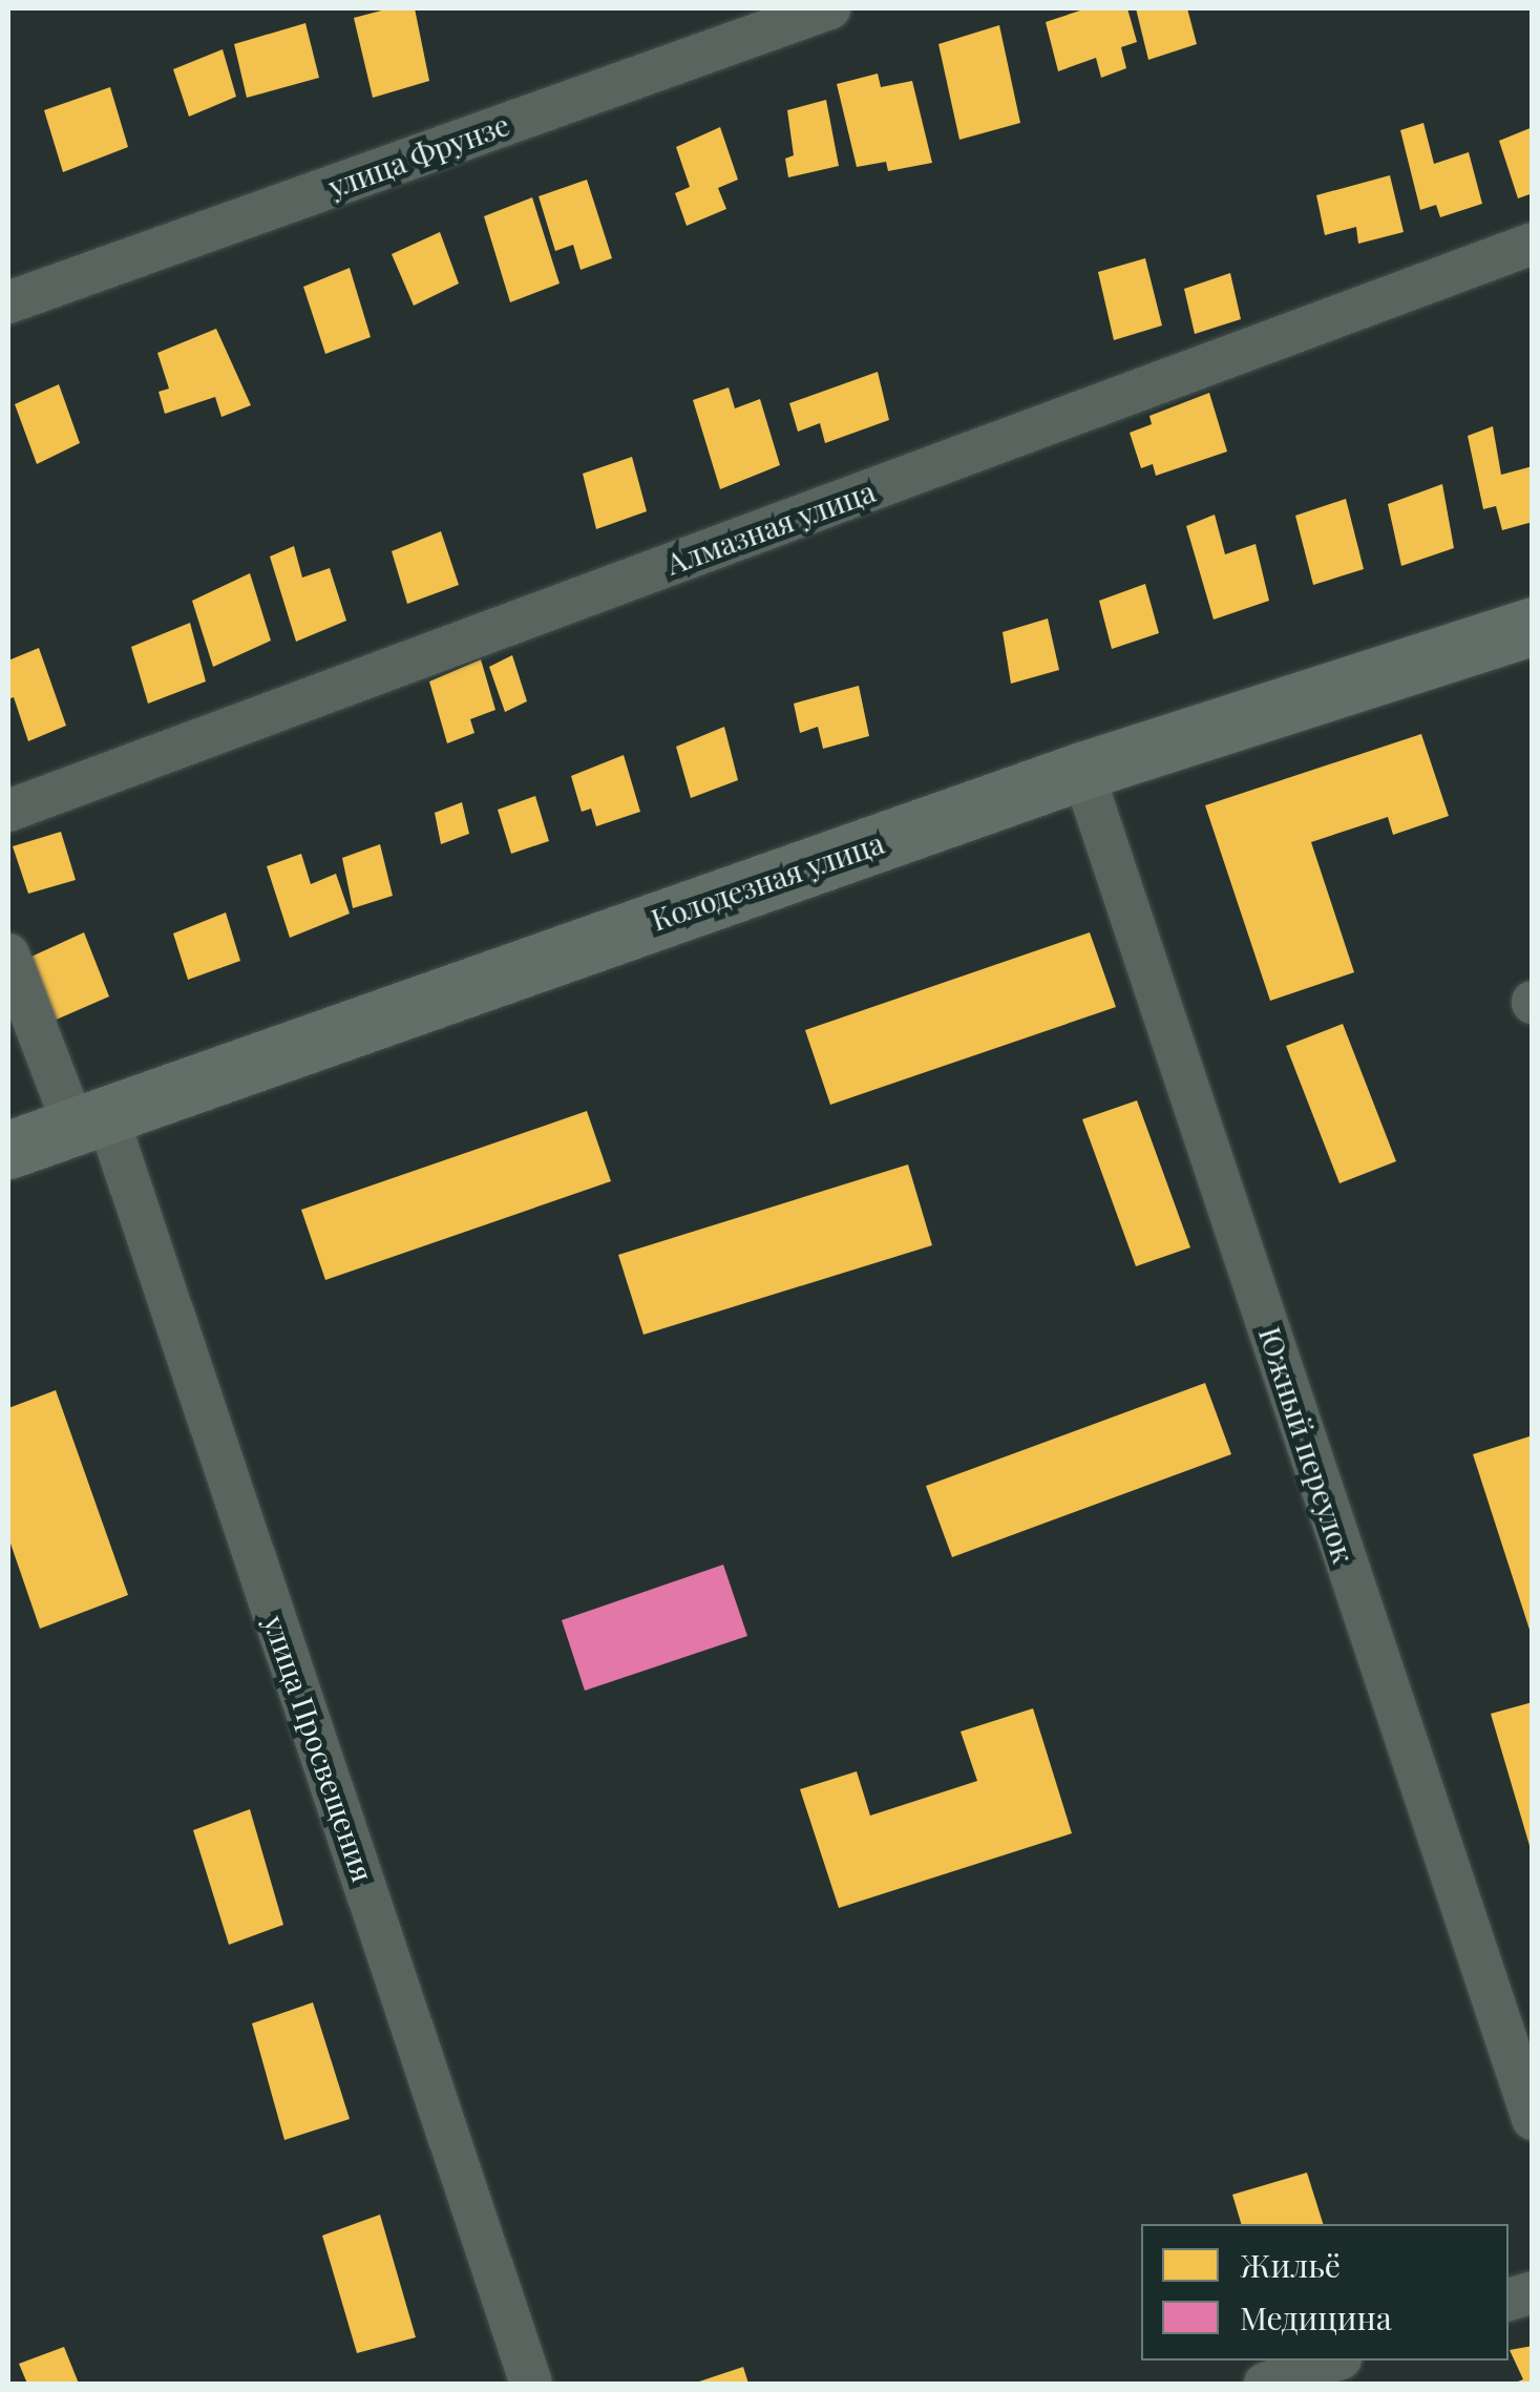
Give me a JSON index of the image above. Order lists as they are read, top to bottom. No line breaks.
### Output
{"streets":{"main road":["Колодезная улица"],"street":["улица Фрунзе","Алмазная улица","Южный переулок","улица Просвещения"]},"crossings":[["Колодезная улица","Южный переулок"],["Колодезная улица","улица Просвещения"]],"legend":["Жильё","Медицина"]}
